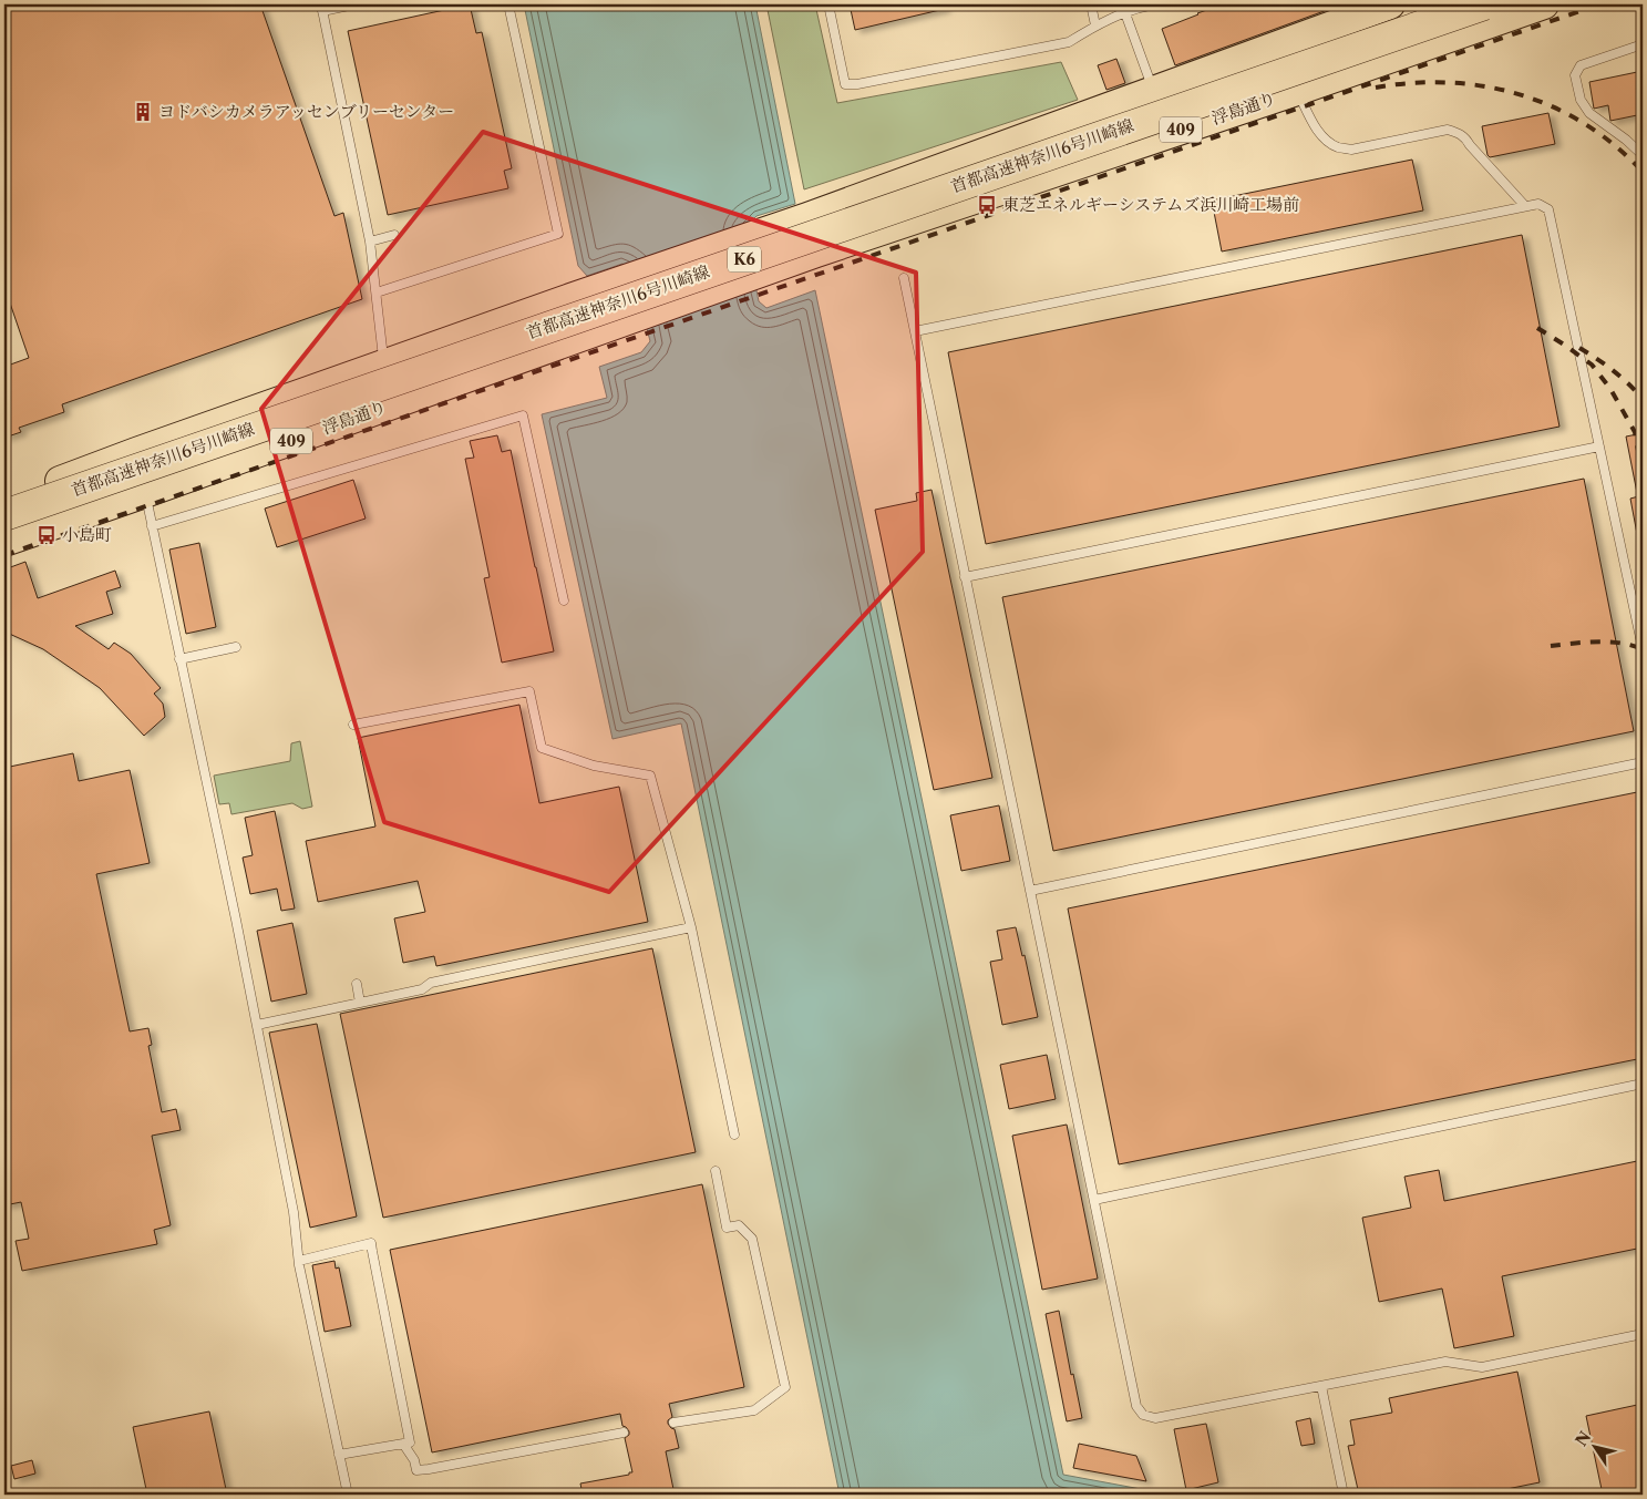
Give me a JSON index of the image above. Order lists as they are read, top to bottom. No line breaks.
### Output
{"streets":{"highway":["浮島通り","409","首都高速神奈川6号川崎線","K6"]},"crossings":[["浮島通り","首都高速神奈川6号川崎線"]],"places":{"building":["ヨドバシカメラアッセンブリーセンター"],"bus stop":["東芝エネルギーシステムズ浜川崎工場前","小島町"]},"north":"top left"}
